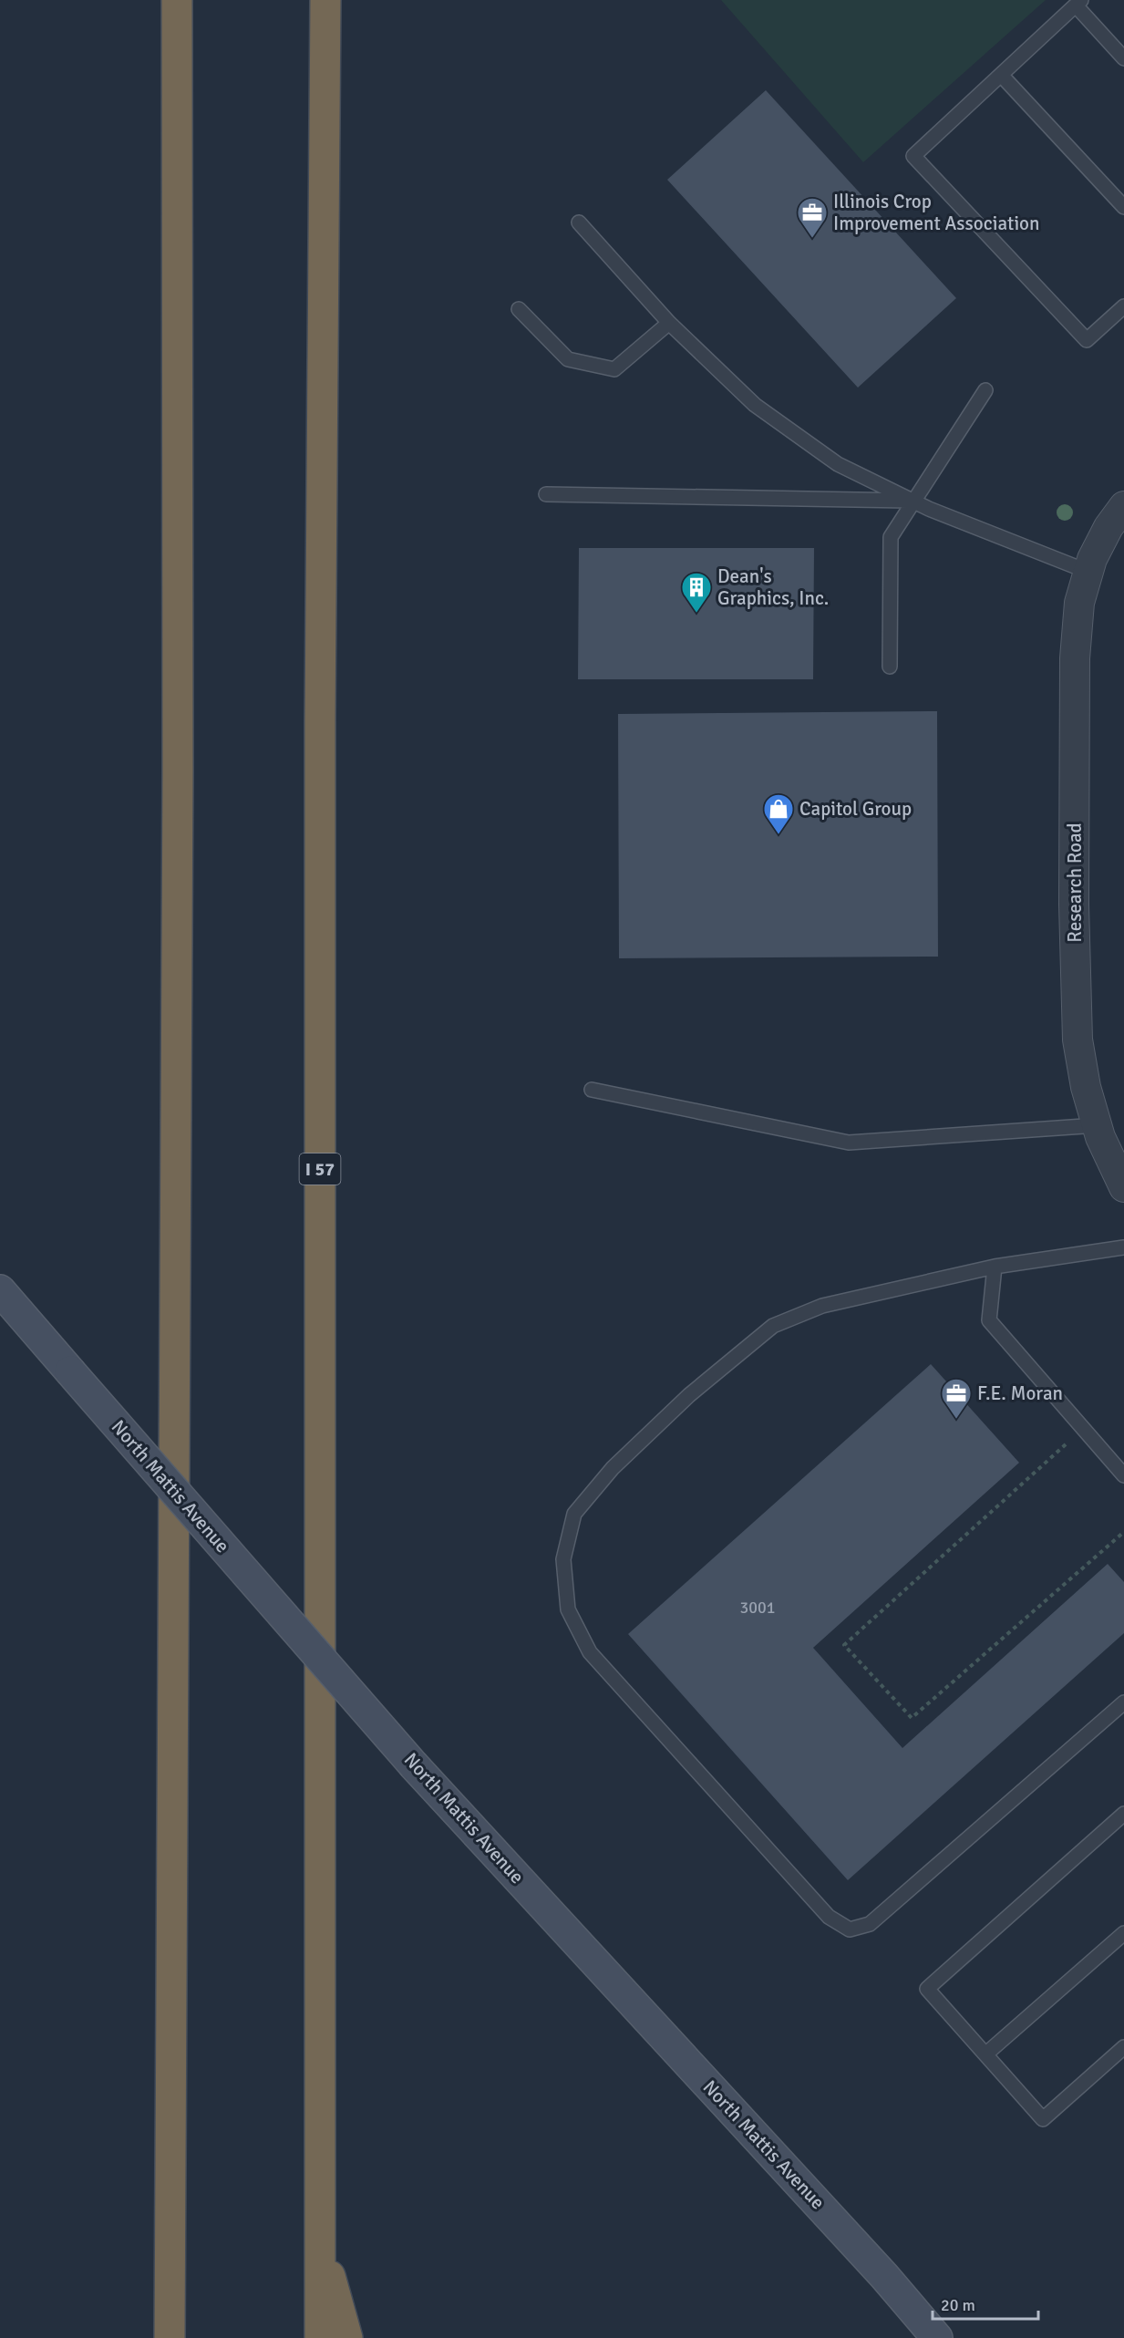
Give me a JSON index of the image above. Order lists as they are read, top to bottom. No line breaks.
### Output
{"streets":{"highway":["I 57"],"street":["Research Road","North Mattis Avenue"]},"places":{"office":["Illinois Crop Improvement Association","F.E. Moran"],"building":["Dean's Graphics, Inc."],"shop":["Capitol Group"]},"house_numbers":["3001"],"scale_bar":"20 m"}
